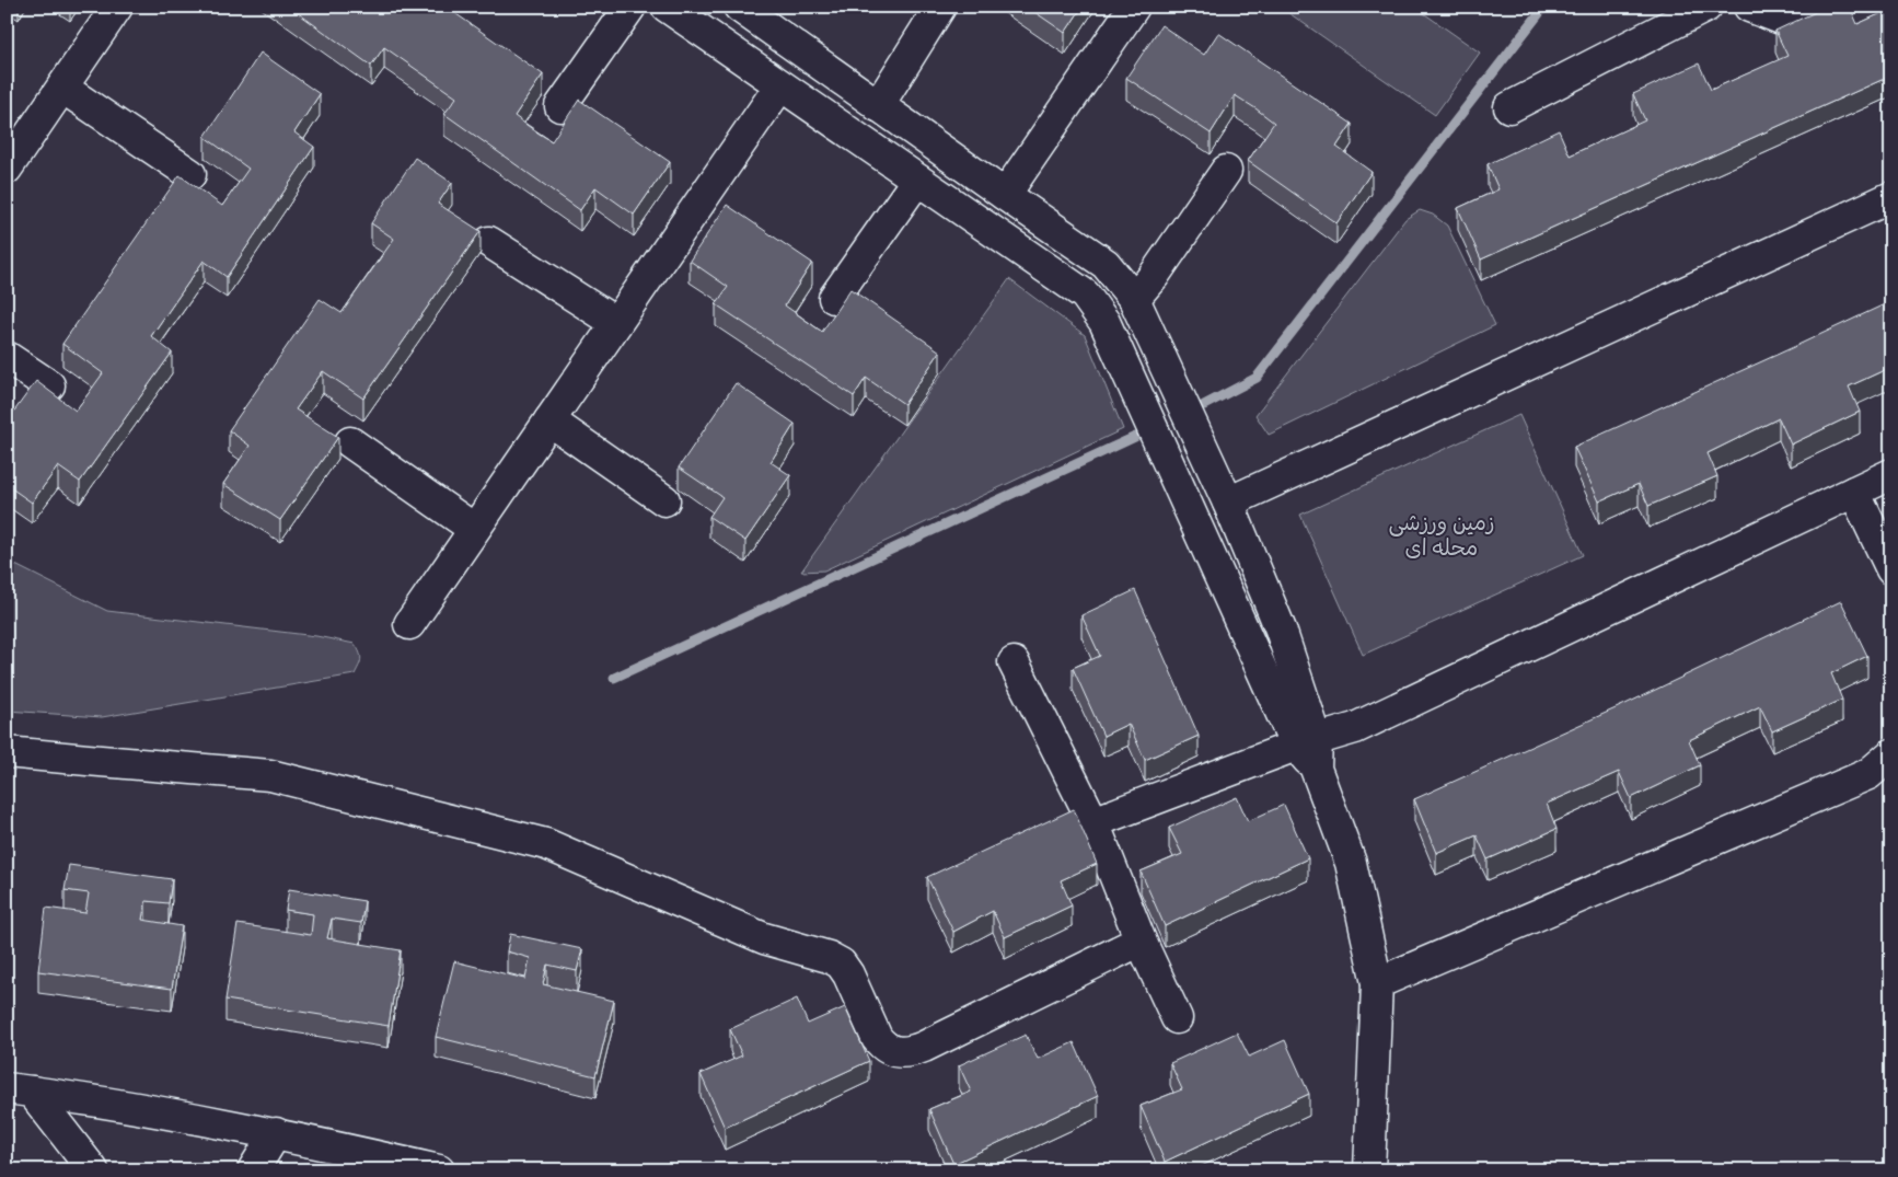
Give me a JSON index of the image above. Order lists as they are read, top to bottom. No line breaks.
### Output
{"parks":["زمین ورزشی محله ای"]}
